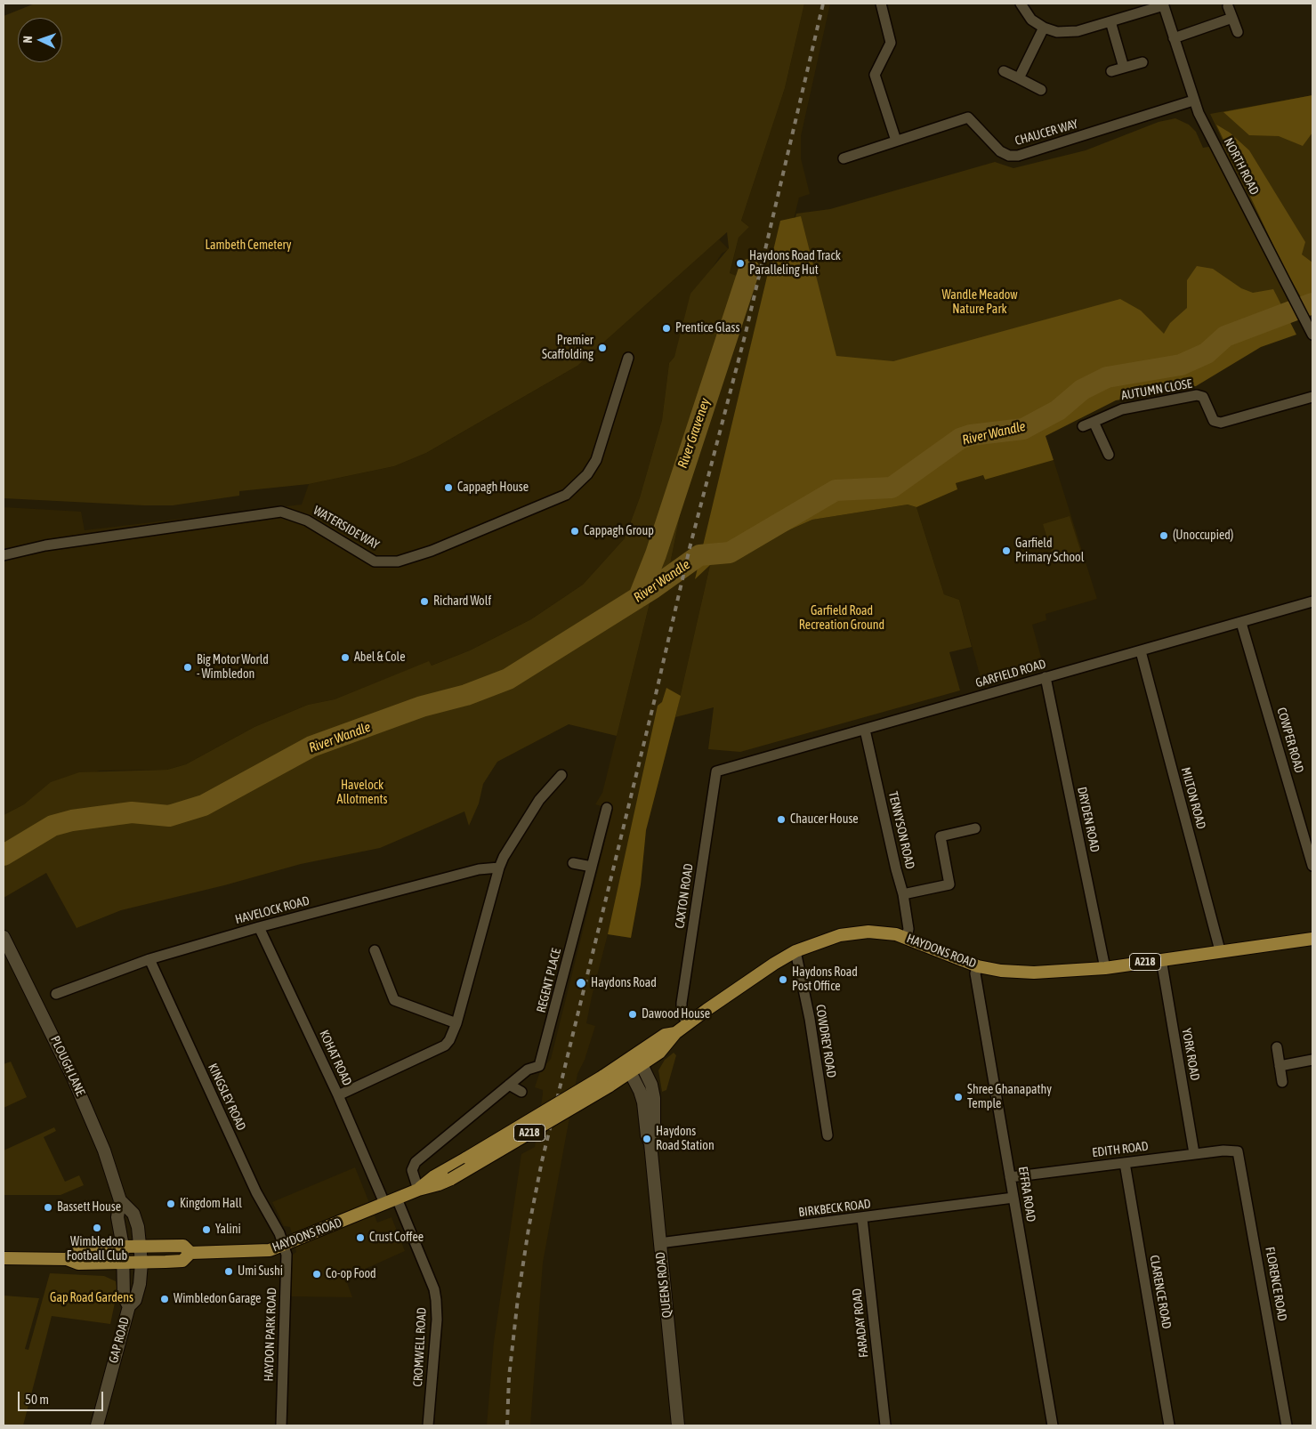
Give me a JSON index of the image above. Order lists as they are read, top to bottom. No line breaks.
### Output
{"streets":{"main road":["HAYDONS ROAD","A218","PLOUGH LANE","QUEENS ROAD","GAP ROAD"],"street":["CHAUCER WAY","NORTH ROAD","AUTUMN CLOSE","WATERSIDE WAY","GARFIELD ROAD","COWPER ROAD","MILTON ROAD","DRYDEN ROAD","TENNYSON ROAD","CAXTON ROAD","HAVELOCK ROAD","REGENT PLACE","COWDREY ROAD","YORK ROAD","KOHAT ROAD","KINGSLEY ROAD","EDITH ROAD","EFFRA ROAD","BIRKBECK ROAD","FLORENCE ROAD","CLARENCE ROAD","FARADAY ROAD","HAYDON PARK ROAD","CROMWELL ROAD"]},"crossings":[["CHAUCER WAY","NORTH ROAD"],["GARFIELD ROAD","COWPER ROAD"],["GARFIELD ROAD","MILTON ROAD"],["GARFIELD ROAD","DRYDEN ROAD"],["GARFIELD ROAD","TENNYSON ROAD"],["GARFIELD ROAD","CAXTON ROAD"],["MILTON ROAD","HAYDONS ROAD"],["DRYDEN ROAD","HAYDONS ROAD"],["TENNYSON ROAD","HAYDONS ROAD"],["CAXTON ROAD","HAYDONS ROAD"],["HAVELOCK ROAD","KOHAT ROAD"],["HAVELOCK ROAD","KINGSLEY ROAD"],["HAYDONS ROAD","REGENT PLACE"],["HAYDONS ROAD","COWDREY ROAD"],["HAYDONS ROAD","YORK ROAD"],["HAYDONS ROAD","KOHAT ROAD"],["HAYDONS ROAD","PLOUGH LANE"],["HAYDONS ROAD","KINGSLEY ROAD"],["HAYDONS ROAD","EFFRA ROAD"],["HAYDONS ROAD","QUEENS ROAD"],["HAYDONS ROAD","HAYDON PARK ROAD"],["HAYDONS ROAD","GAP ROAD"],["HAYDONS ROAD","CROMWELL ROAD"],["YORK ROAD","EDITH ROAD"],["PLOUGH LANE","GAP ROAD"],["KINGSLEY ROAD","HAYDON PARK ROAD"],["EDITH ROAD","EFFRA ROAD"],["EDITH ROAD","FLORENCE ROAD"],["EDITH ROAD","CLARENCE ROAD"],["EFFRA ROAD","BIRKBECK ROAD"],["BIRKBECK ROAD","QUEENS ROAD"],["BIRKBECK ROAD","FARADAY ROAD"]],"water":["River Graveney","River Wandle"],"parks":["Lambeth Cemetery","Wandle Meadow Nature Park","Garfield Road Recreation Ground","Havelock Allotments","Gap Road Gardens"],"places":["Haydons Road Track Paralleling Hut","Prentice Glass","Premier Scaffolding","Cappagh House","Cappagh Group","(Unoccupied)","Garfield Primary School","Richard Wolf","Abel & Cole","Big Motor World - Wimbledon","Chaucer House","Haydons Road Post Office","Haydons Road","Dawood House","Shree Ghanapathy Temple","Haydons Road Station","Kingdom Hall","Bassett House","Wimbledon Football Club","Yalini","Crust Coffee","Umi Sushi","Co-op Food","Wimbledon Garage"],"scale_bar":"50 m","north":"left"}
